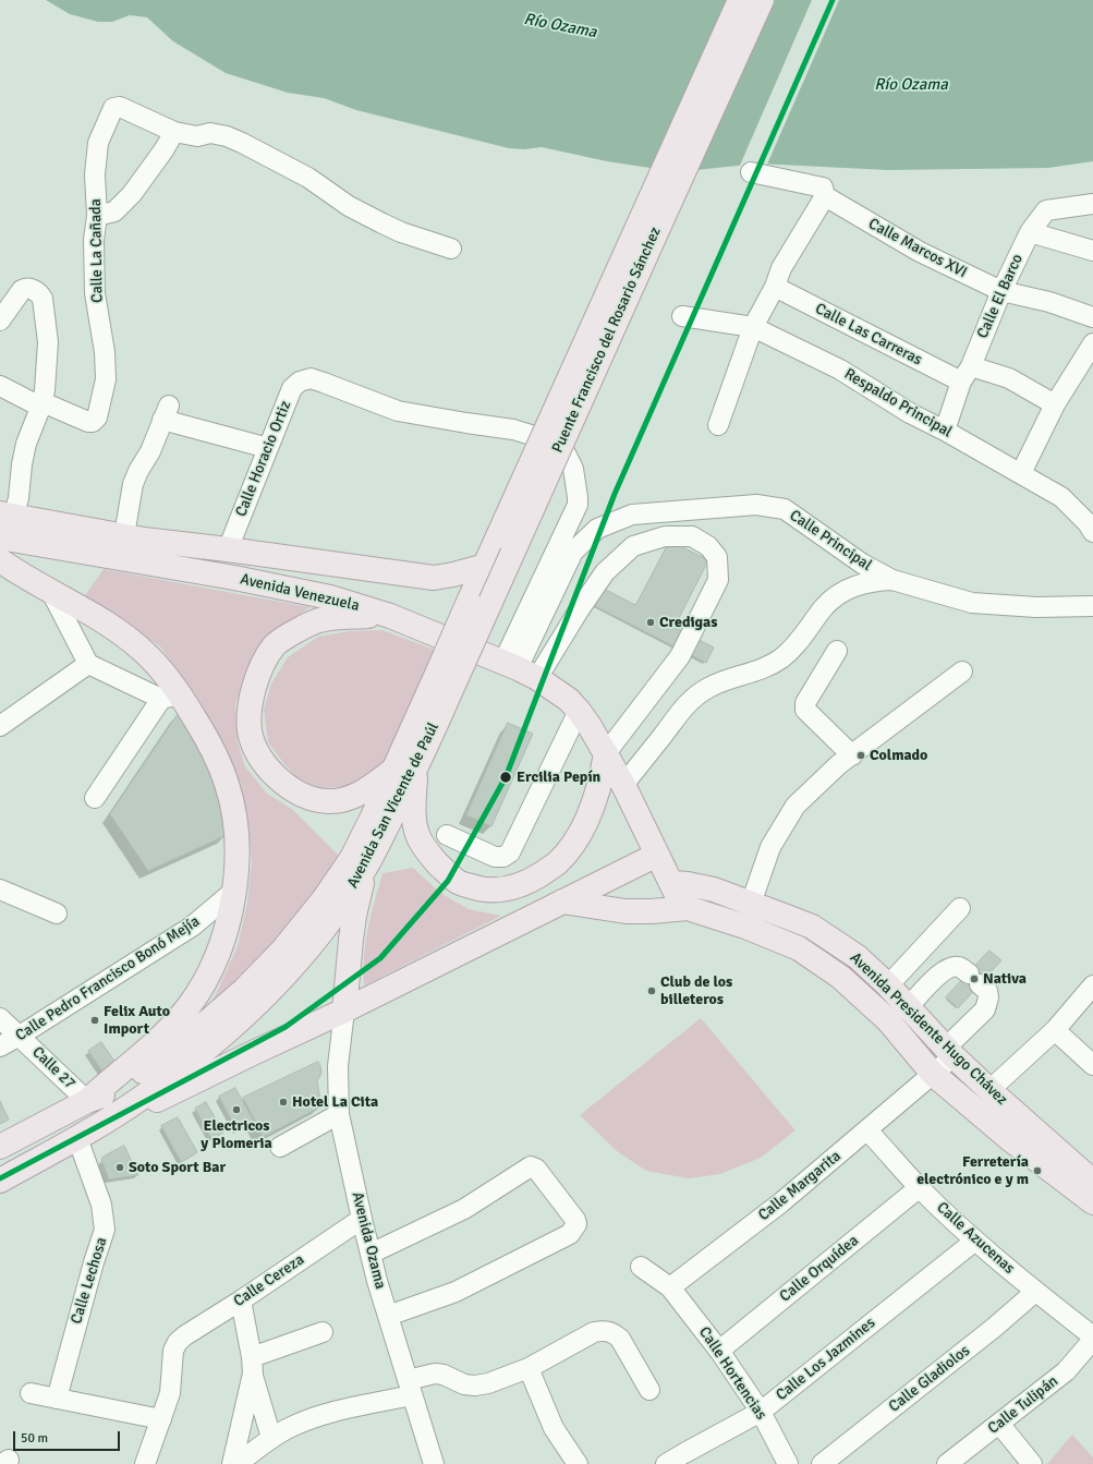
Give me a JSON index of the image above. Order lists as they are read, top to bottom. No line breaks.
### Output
{"streets":{"main road":["Puente Francisco del Rosario Sánchez","Avenida Venezuela","Avenida San Vicente de Paúl","Avenida Presidente Hugo Chávez"],"street":["Calle Marcos XVI","Calle La Cañada","Calle El Barco","Calle Las Carreras","Respaldo Principal","Calle Horacio Ortiz","Calle Principal","Calle Pedro Francisco Bonó Mejía","Calle 27","Calle Margarita","Calle Azucenas","Avenida Ozama","Calle Orquídea","Calle Lechosa","Calle Cereza","Calle Los Jazmines","Calle Hortencias","Calle Gladiolos","Calle Tulipán"]},"crossings":[["Calle Marcos XVI","Calle El Barco"],["Calle El Barco","Calle Las Carreras"],["Calle El Barco","Respaldo Principal"],["Puente Francisco del Rosario Sánchez","Avenida San Vicente de Paúl"],["Calle Horacio Ortiz","Calle Principal"],["Calle Horacio Ortiz","Avenida Venezuela"],["Calle Principal","Avenida Venezuela"],["Avenida San Vicente de Paúl","Calle 27"],["Avenida San Vicente de Paúl","Calle Lechosa"],["Calle Pedro Francisco Bonó Mejía","Calle 27"],["Avenida Presidente Hugo Chávez","Calle Margarita"],["Calle Margarita","Calle Azucenas"],["Calle Margarita","Calle Hortencias"],["Calle Azucenas","Calle Orquídea"],["Calle Azucenas","Calle Los Jazmines"],["Calle Azucenas","Calle Gladiolos"],["Avenida Ozama","Calle Cereza"],["Calle Orquídea","Calle Hortencias"],["Calle Los Jazmines","Calle Hortencias"]],"water":["Río Ozama"],"places":["Credigas","Colmado","Ercilia Pepín","Nativa","Club de los billeteros","Felix Auto Import","Hotel La Cita","Electricos y Plomeria","Soto Sport Bar","Ferretería electrónico e y m"],"scale_bar":"50 m"}
